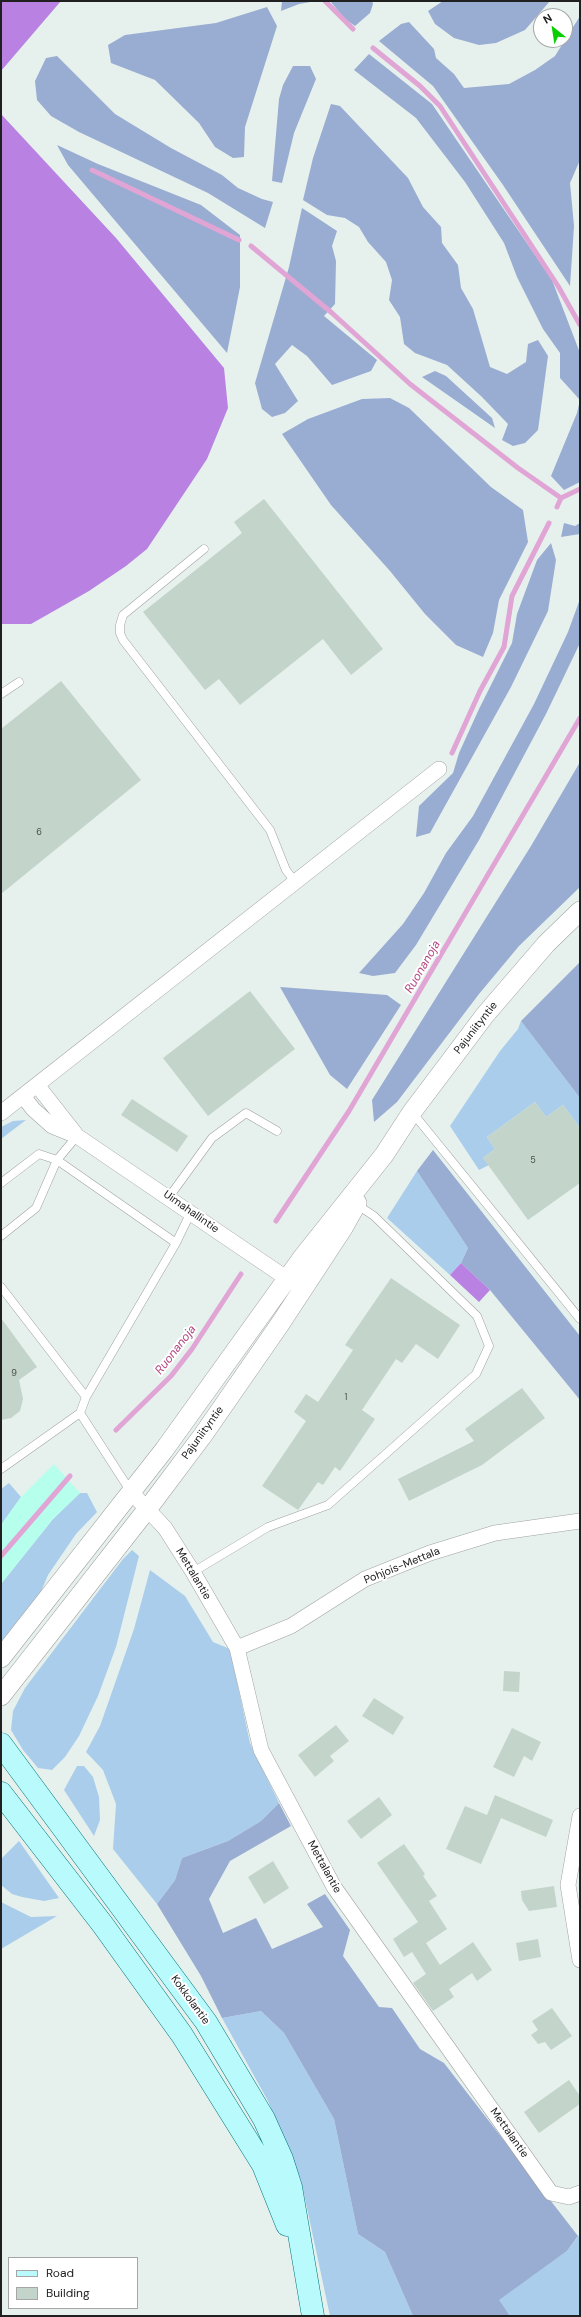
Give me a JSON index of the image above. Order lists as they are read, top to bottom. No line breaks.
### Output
{"streets":{"main road":["Kokkolantie"],"street":["Pajuniityntie","Uimahallintie","Pohjois-Mettala","Mettalantie"]},"crossings":[["Pajuniityntie","Uimahallintie"],["Pajuniityntie","Mettalantie"],["Pohjois-Mettala","Mettalantie"]],"water":["Ruonanoja"],"house_numbers":["6","5","9","1"],"legend":["Road","Building"],"north":"top left"}
